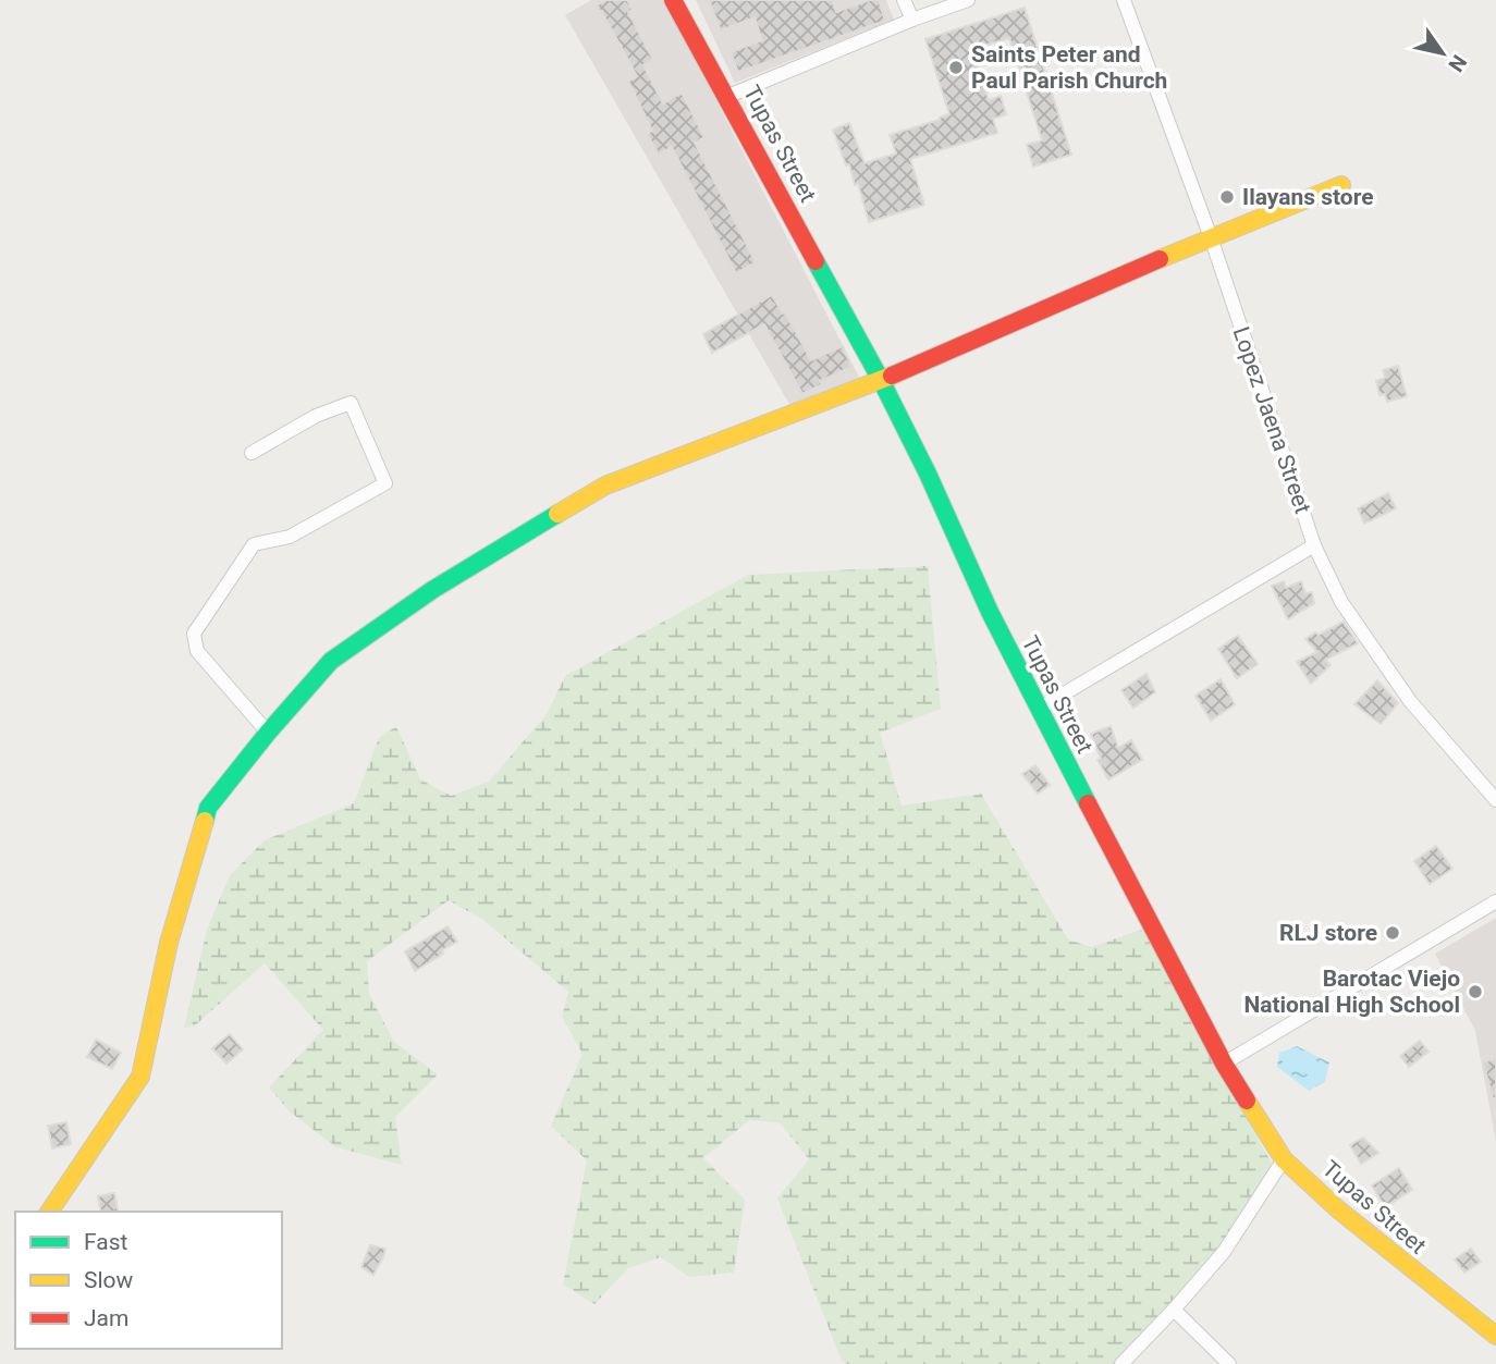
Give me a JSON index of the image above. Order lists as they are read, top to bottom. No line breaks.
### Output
{"streets":{"street":["Tupas Street","Lopez Jaena Street"]},"places":["Saints Peter and Paul Parish Church","Ilayans store","RLJ store","Barotac Viejo National High School"],"legend":["Fast","Slow","Jam"],"north":"bottom right"}
